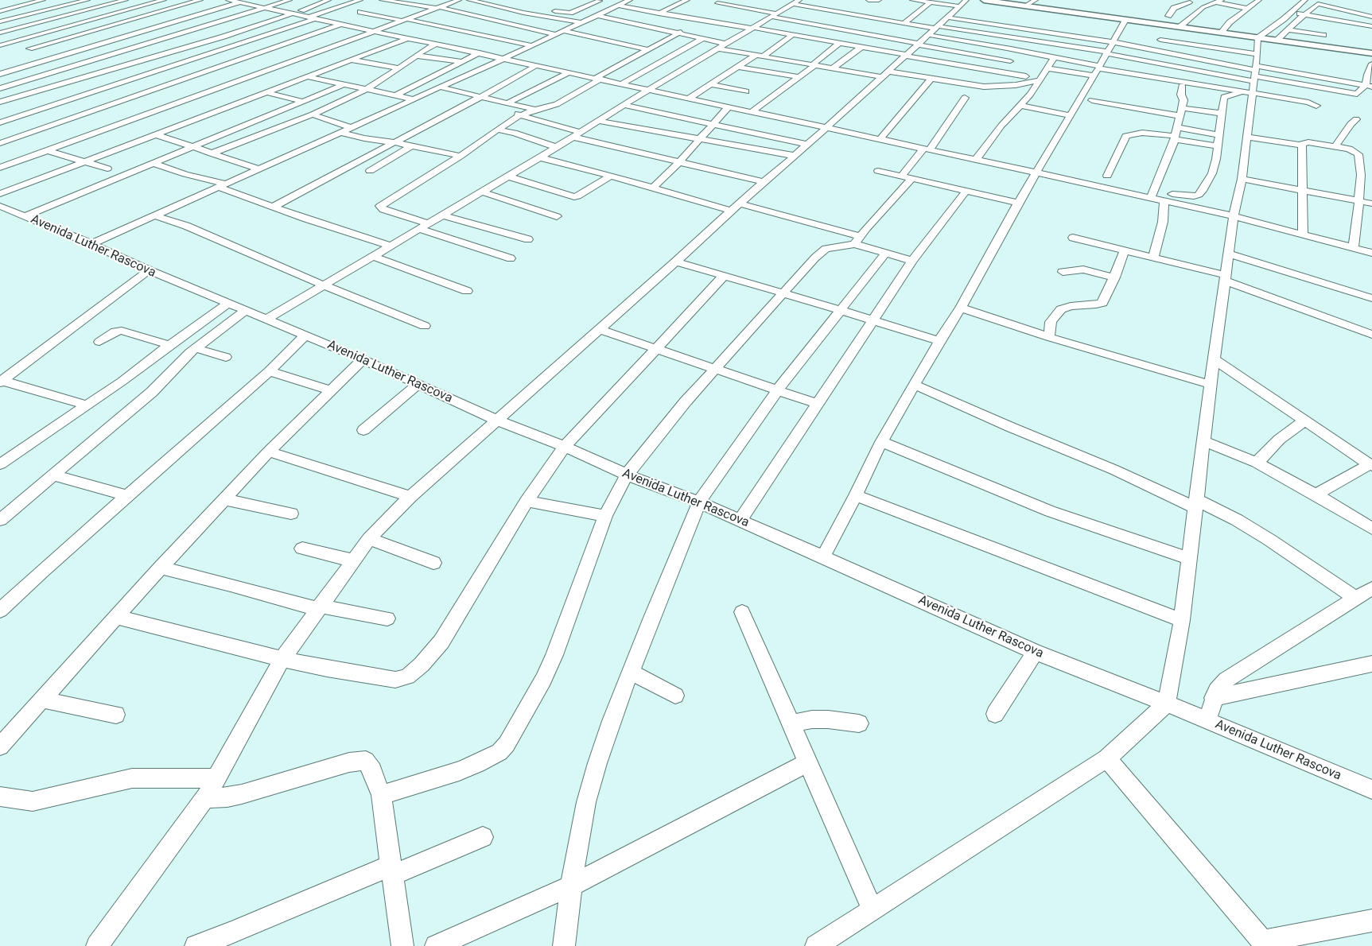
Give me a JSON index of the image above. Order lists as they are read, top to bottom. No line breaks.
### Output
{"streets":{"street":["Avenida Luther Rascova"]}}
